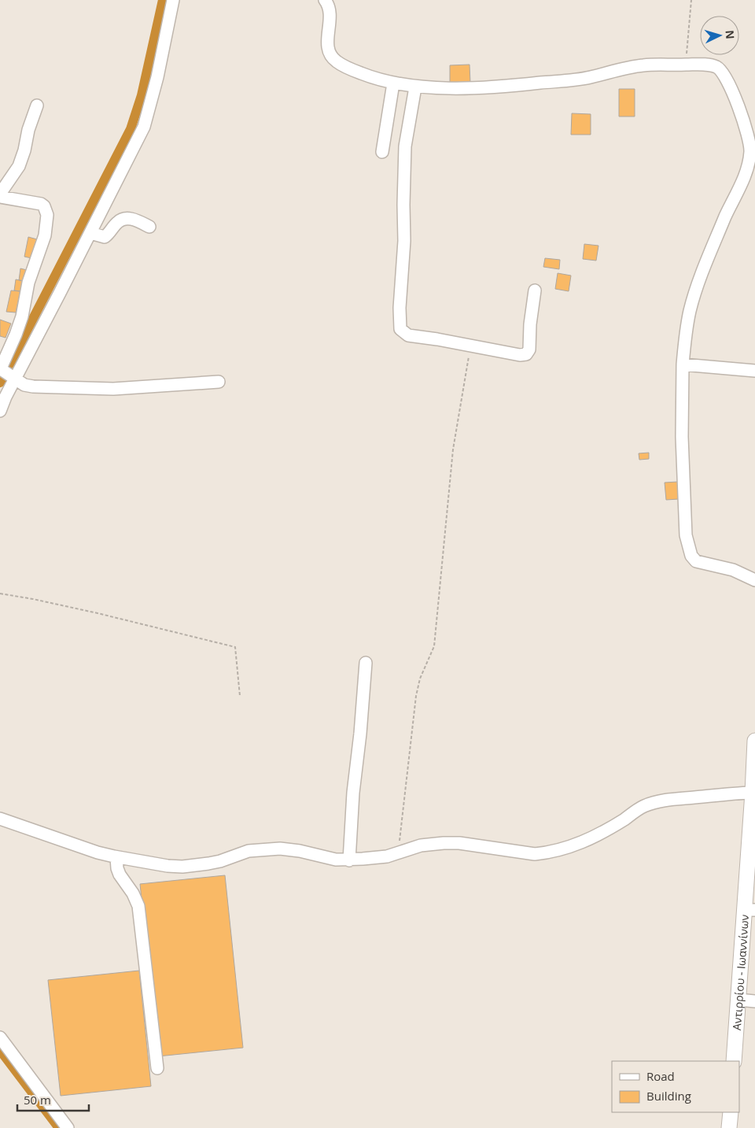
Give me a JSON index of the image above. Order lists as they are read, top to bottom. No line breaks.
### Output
{"streets":{"main road":["Αντιρρίου - Ιωαννίνων"]},"legend":["Road","Building"],"scale_bar":"50 m","north":"right"}
